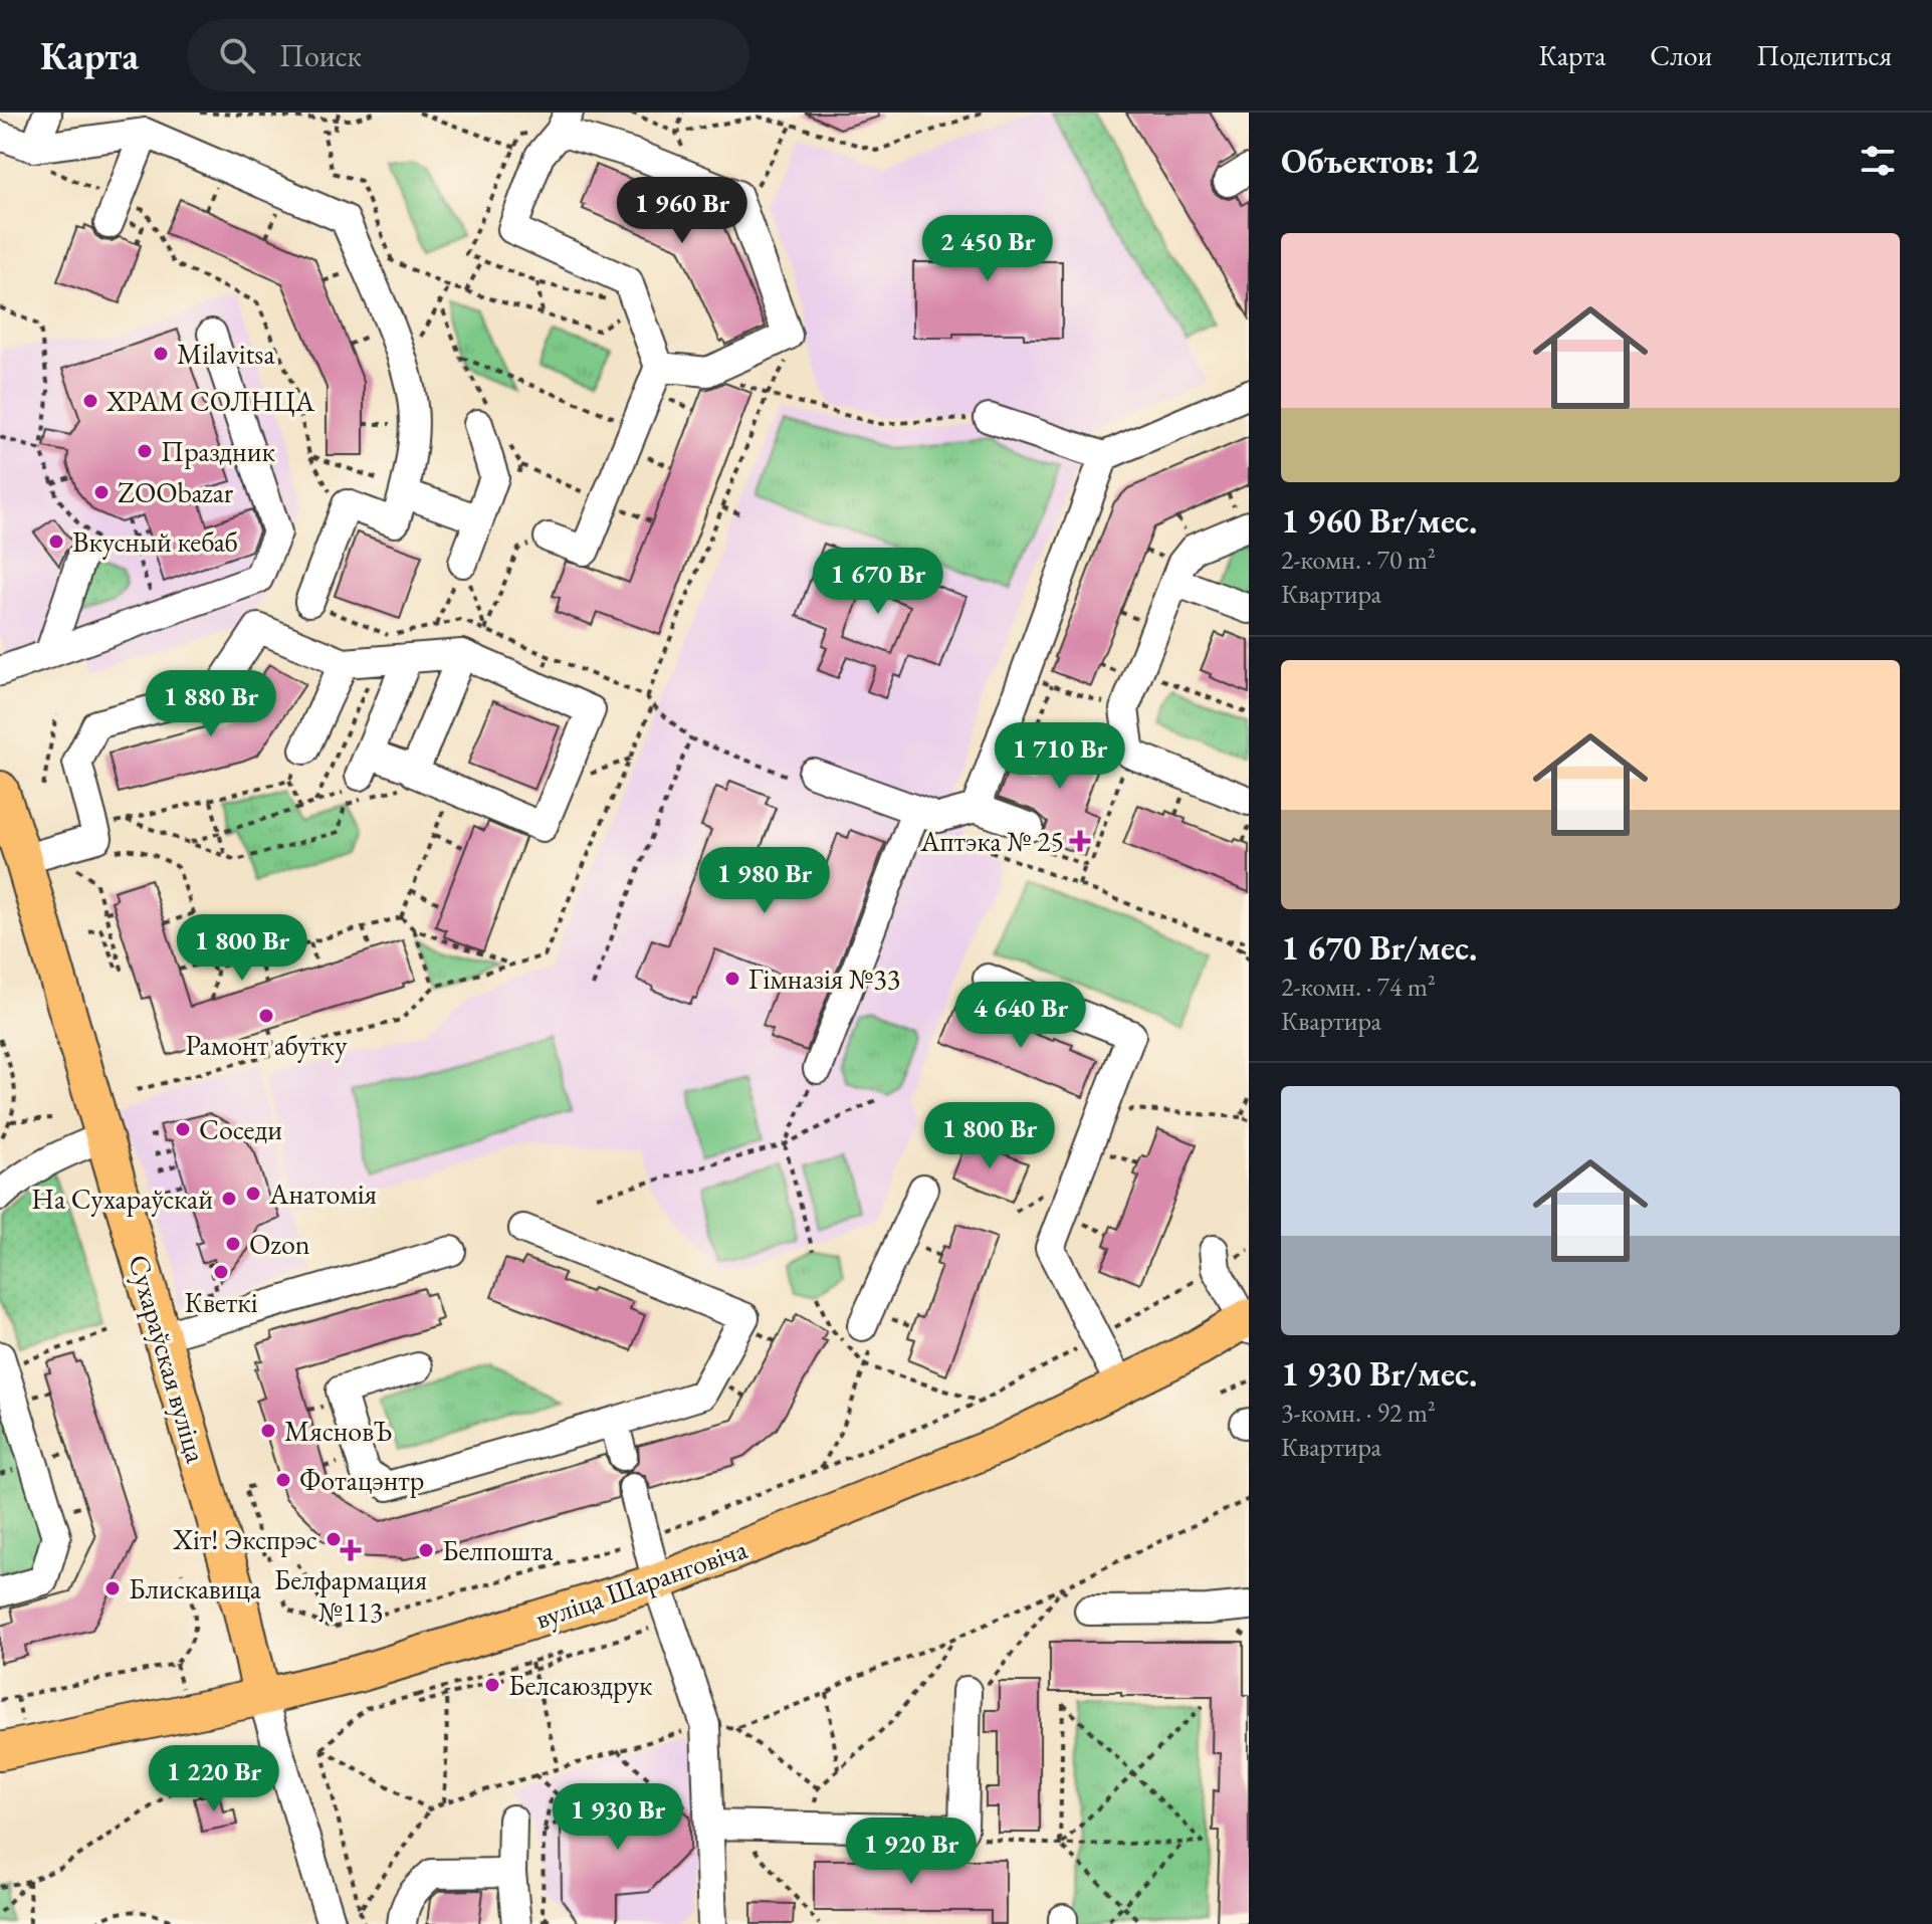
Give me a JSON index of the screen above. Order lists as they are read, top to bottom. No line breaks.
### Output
{"streets":{"main road":["Сухараўская вуліца","вуліца Шаранговіча"]},"crossings":[["Сухараўская вуліца","вуліца Шаранговіча"]],"places":{"other":["Milavitsa","ХРАМ СОЛНЦА","Праздник","ZOObazar","Вкусный кебаб","Гімназія №33","Рамонт абутку","Соседи","Анатомія","На Сухараўскай","Ozon","Кветкі","МясновЪ","Фотацэнтр","Хіт! Экспрэс","Белпошта","Блискавица","Белсаюздрук"],"health":["Аптэка № 25","Белфармация №113"]},"page":{"header":"Карта","search":"Поиск","nav":["Карта","Слои","Поделиться"],"heading":"Объектов: 12","price":["1 960 Br","2 450 Br","1 670 Br","1 880 Br","1 710 Br","1 980 Br","1 800 Br","4 640 Br","1 800 Br","1 220 Br","1 930 Br","1 920 Br"],"list":[{"name":"1 960 Br/мес.","note":"2-комн. · 70 m² · Квартира"},{"name":"1 670 Br/мес.","note":"2-комн. · 74 m² · Квартира"},{"name":"1 930 Br/мес.","note":"3-комн. · 92 m² · Квартира"}]}}
